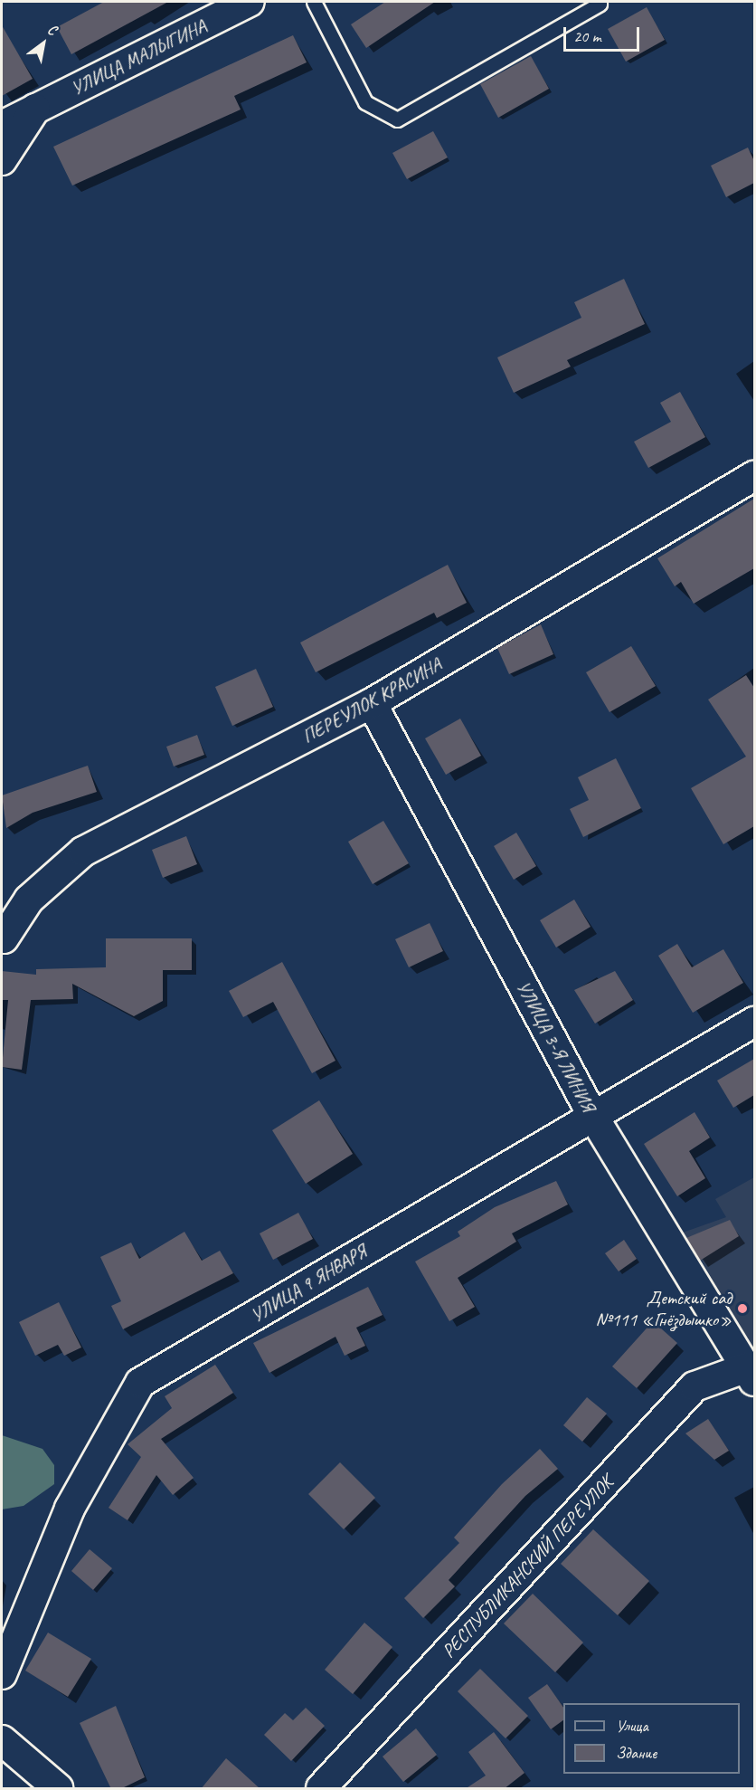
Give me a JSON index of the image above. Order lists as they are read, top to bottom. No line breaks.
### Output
{"streets":{"street":["УЛИЦА МАЛЫГИНА","ПЕРЕУЛОК КРАСИНА","УЛИЦА 3-Я ЛИНИЯ","УЛИЦА 9 ЯНВАРЯ","РЕСПУБЛИКАНСКИЙ ПЕРЕУЛОК"]},"crossings":[["ПЕРЕУЛОК КРАСИНА","УЛИЦА 3-Я ЛИНИЯ"],["УЛИЦА 3-Я ЛИНИЯ","УЛИЦА 9 ЯНВАРЯ"],["УЛИЦА 3-Я ЛИНИЯ","РЕСПУБЛИКАНСКИЙ ПЕРЕУЛОК"]],"places":["Детский сад №111 «Гнёздышко»"],"legend":["Улица","Здание"],"scale_bar":"20 m","north":"top right"}
